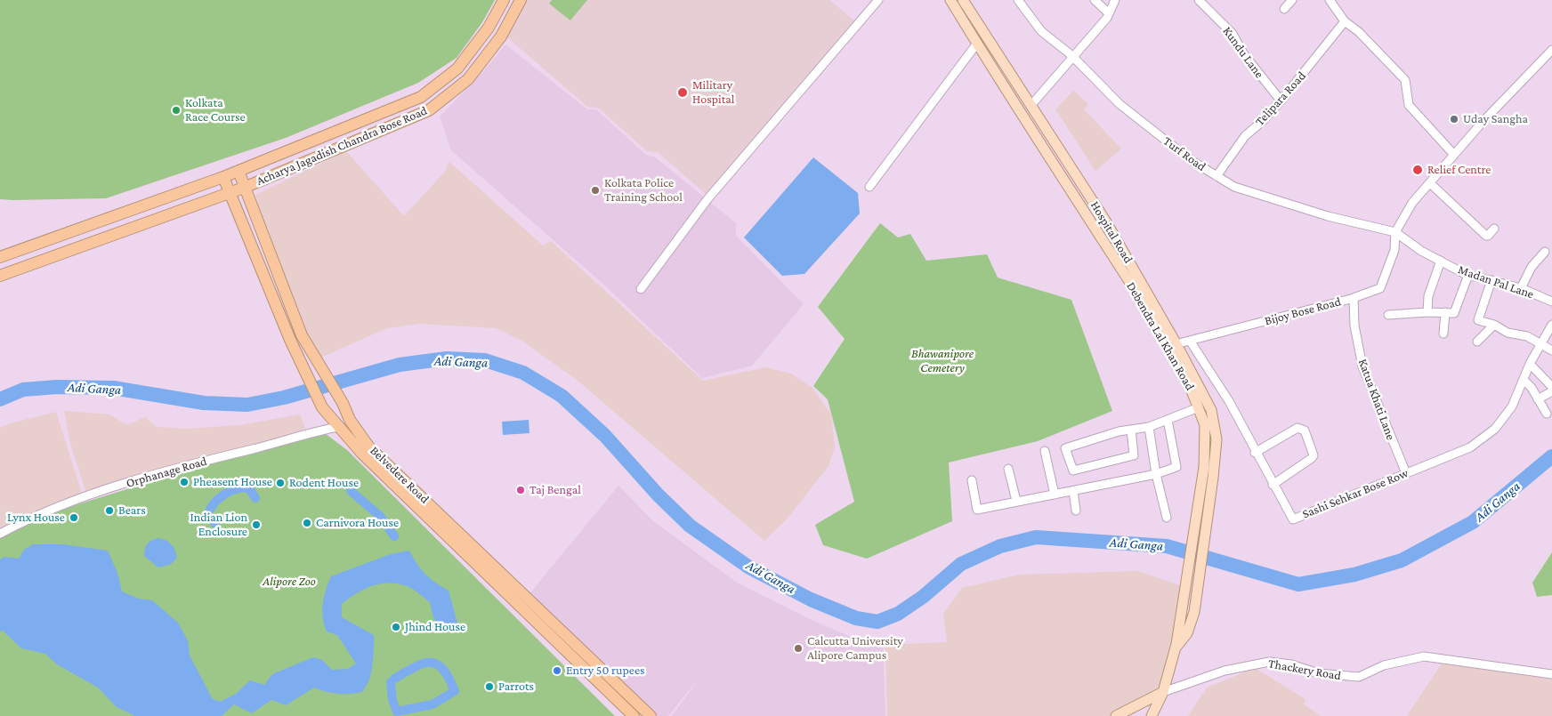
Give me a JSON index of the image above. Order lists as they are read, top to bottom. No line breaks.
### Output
{"streets":{"highway":["Acharya Jagadish Chandra Bose Road","Belvedere Road"],"main road":["Hospital Road","Debendra Lal Khan Road"],"street":["Kundu Lane","Telipara Road","Turf Road","Madan Pal Lane","Bijoy Bose Road","Katua Khati Lane","Orphanage Road","Sashi Sehkar Bose Row","Thackery Road"]},"crossings":[["Kundu Lane","Telipara Road"],["Telipara Road","Turf Road"],["Acharya Jagadish Chandra Bose Road","Belvedere Road"],["Turf Road","Madan Pal Lane"],["Turf Road","Bijoy Bose Road"],["Hospital Road","Bijoy Bose Road"],["Hospital Road","Debendra Lal Khan Road"],["Madan Pal Lane","Bijoy Bose Road"],["Bijoy Bose Road","Debendra Lal Khan Road"],["Bijoy Bose Road","Katua Khati Lane"],["Bijoy Bose Road","Sashi Sehkar Bose Row"],["Debendra Lal Khan Road","Thackery Road"],["Katua Khati Lane","Sashi Sehkar Bose Row"],["Orphanage Road","Belvedere Road"]],"water":["Adi Ganga"],"parks":["Bhawanipore Cemetery","Alipore Zoo"],"places":["Military Hospital","Kolkata Race Course","Uday Sangha","Relief Centre","Kolkata Police Training School","Pheasent House","Rodent House","Taj Bengal","Bears","Lynx House","Carnivora House","Indian Lion Enclosure","Jhind House","Calcutta University Alipore Campus","Entry 50 rupees","Parrots"]}
